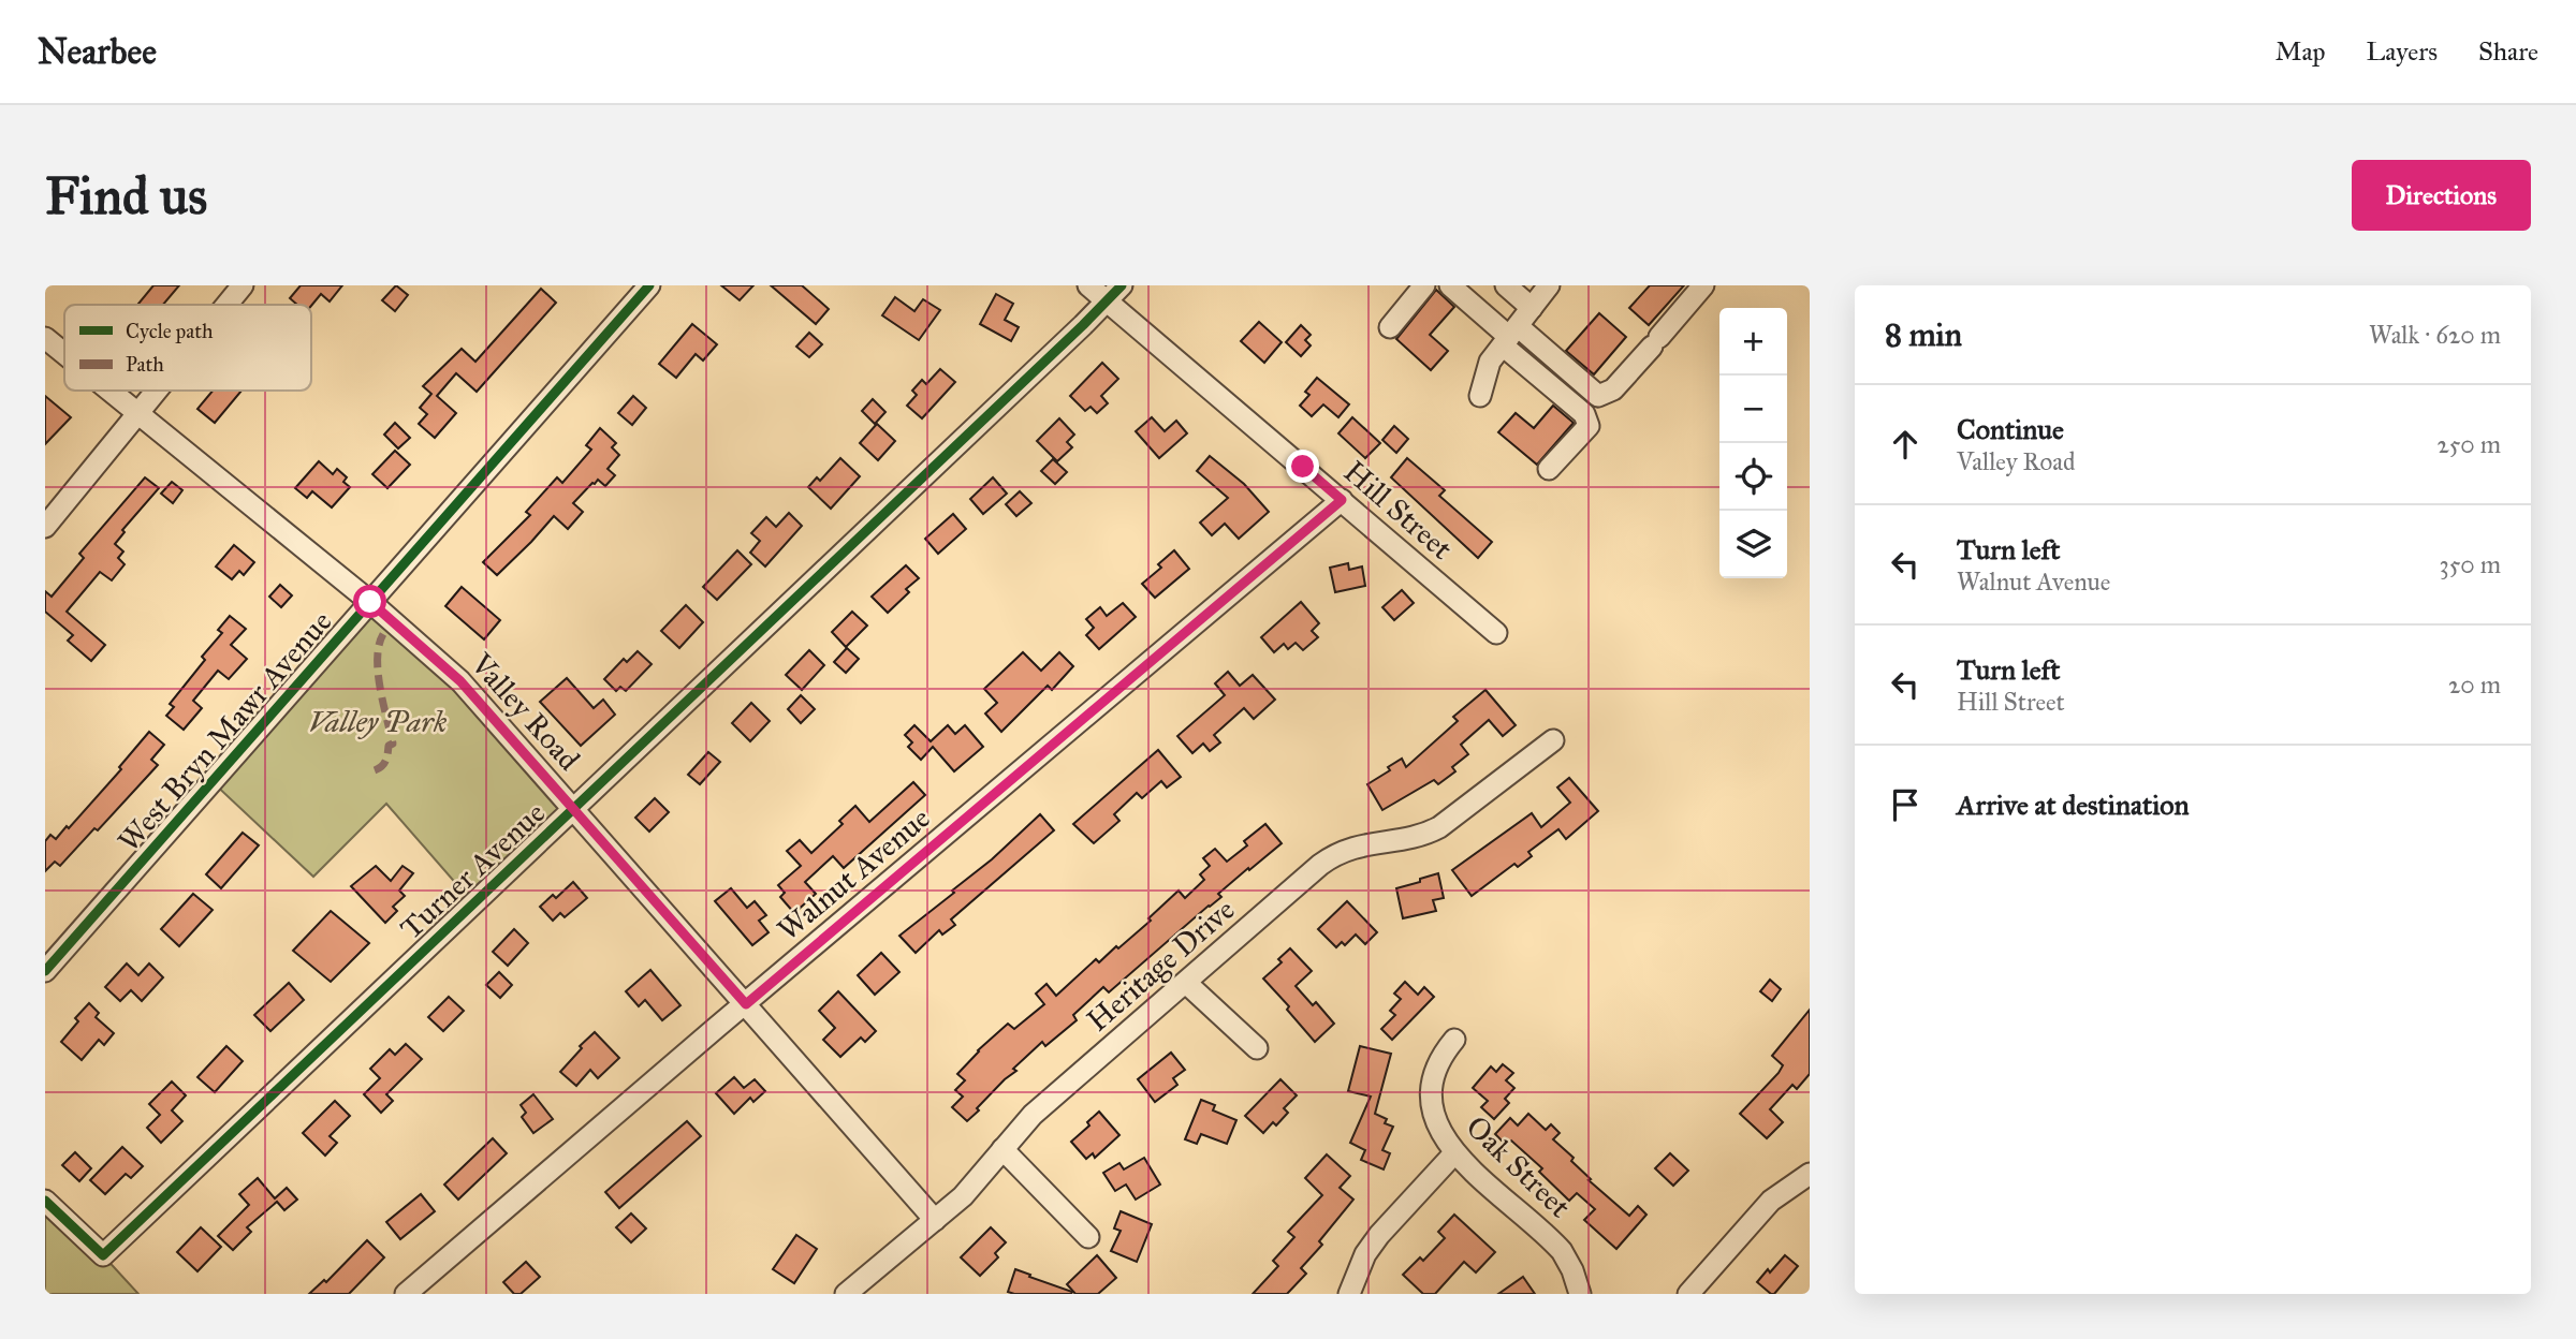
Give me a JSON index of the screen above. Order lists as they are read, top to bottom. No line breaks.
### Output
{"streets":{"street":["Hill Street","Valley Road","West Bryn Mawr Avenue","Turner Avenue","Walnut Avenue","Heritage Drive","Oak Street"]},"crossings":[["Hill Street","Turner Avenue"],["Hill Street","Walnut Avenue"],["Valley Road","West Bryn Mawr Avenue"],["Valley Road","Turner Avenue"],["Valley Road","Walnut Avenue"],["Valley Road","Heritage Drive"]],"parks":["Valley Park"],"legend":["Cycle path","Path"],"page":{"header":"Nearbee","nav":["Map","Layers","Share"],"buttons":"Directions","title":"Find us","heading":["8 min","Walk · 620 m"],"map_buttons":["+","−"],"list":[["Continue","Valley Road","250 m"],["Turn left","Walnut Avenue","350 m"],["Turn left","Hill Street","20 m"],"Arrive at destination"]}}
